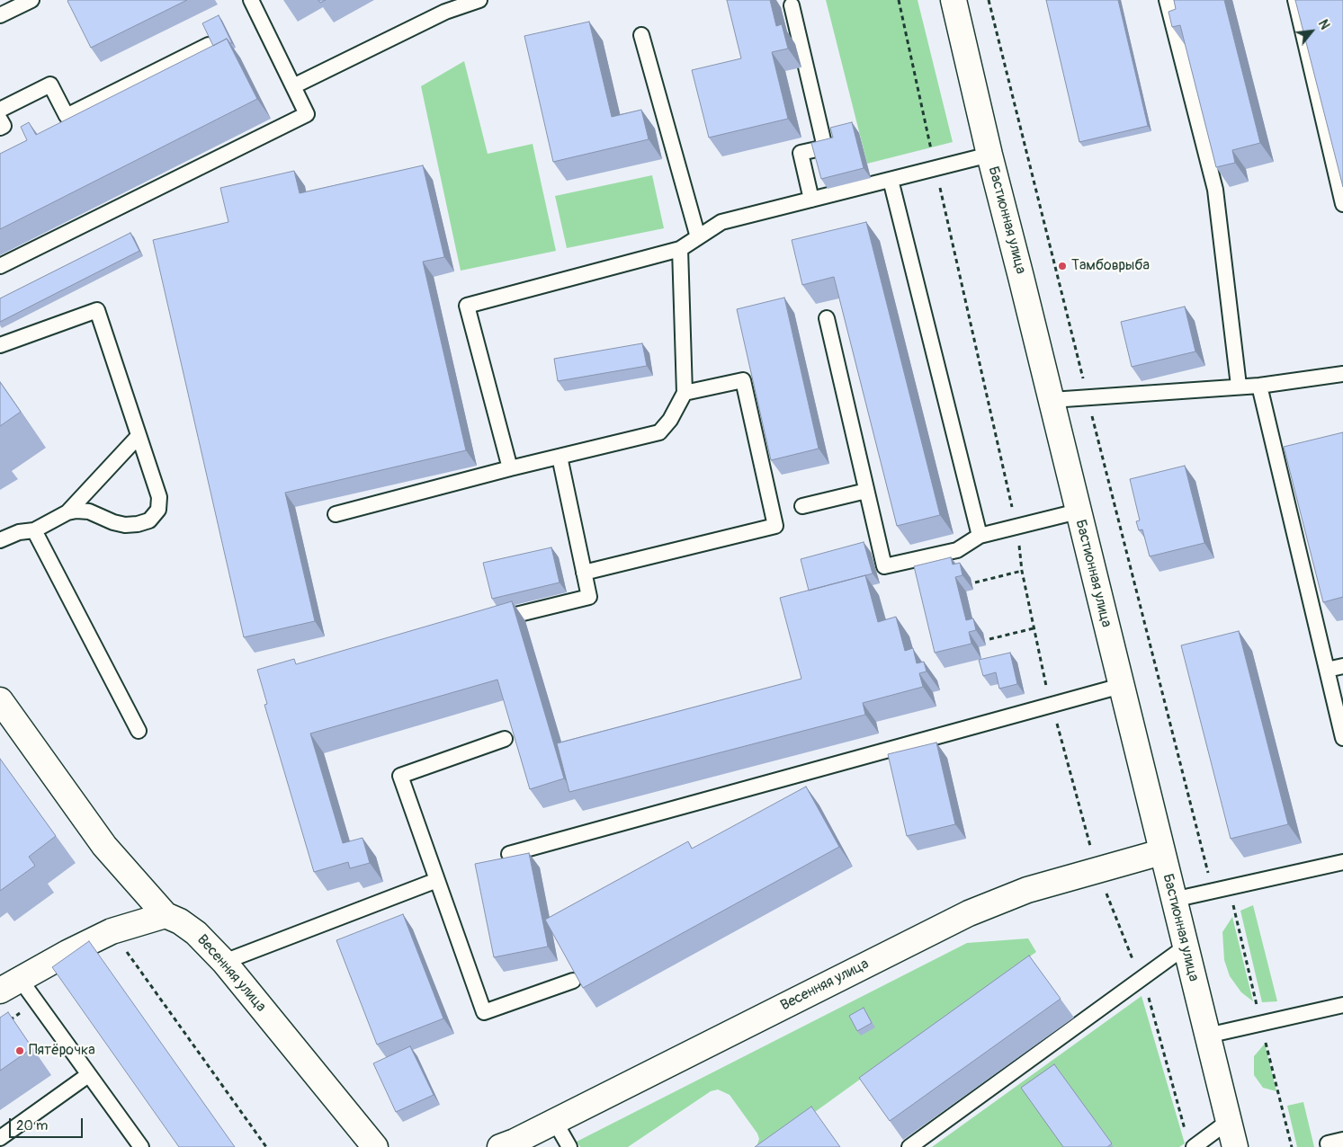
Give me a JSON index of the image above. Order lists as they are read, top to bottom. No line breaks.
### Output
{"streets":{"street":["Бастионная улица","Весенняя улица"]},"crossings":[["Бастионная улица","Весенняя улица"]],"places":["Тамбоврыба","Пятёрочка"],"scale_bar":"20 m","north":"top right"}
